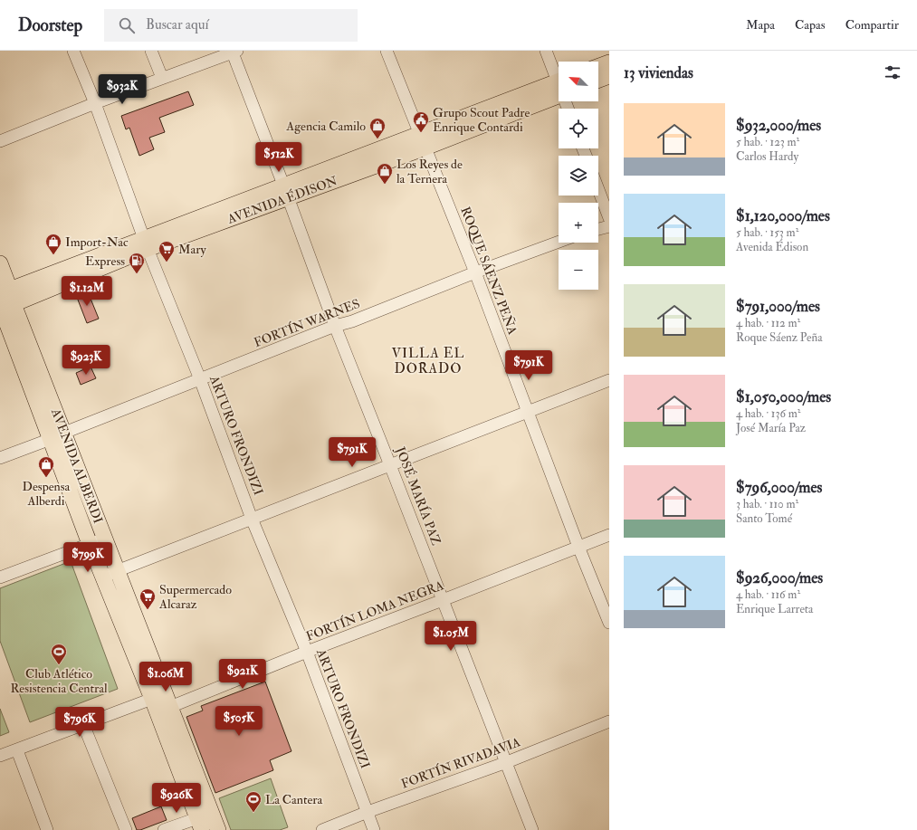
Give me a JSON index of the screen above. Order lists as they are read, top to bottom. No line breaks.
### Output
{"streets":{"main road":["AVENIDA ÉDISON","AVENIDA ALBERDI"],"street":["ROQUE SÁENZ PEÑA","FORTÍN WARNES","ARTURO FRONDIZI","JOSÉ MARÍA PAZ","FORTÍN LOMA NEGRA","FORTÍN RIVADAVIA"]},"crossings":[["AVENIDA ÉDISON","ROQUE SÁENZ PEÑA"],["AVENIDA ÉDISON","ARTURO FRONDIZI"],["AVENIDA ÉDISON","AVENIDA ALBERDI"],["AVENIDA ÉDISON","JOSÉ MARÍA PAZ"],["ROQUE SÁENZ PEÑA","FORTÍN WARNES"],["ROQUE SÁENZ PEÑA","FORTÍN LOMA NEGRA"],["FORTÍN WARNES","ARTURO FRONDIZI"],["FORTÍN WARNES","AVENIDA ALBERDI"],["FORTÍN WARNES","JOSÉ MARÍA PAZ"],["ARTURO FRONDIZI","FORTÍN LOMA NEGRA"],["ARTURO FRONDIZI","FORTÍN RIVADAVIA"],["AVENIDA ALBERDI","FORTÍN LOMA NEGRA"],["JOSÉ MARÍA PAZ","FORTÍN LOMA NEGRA"],["JOSÉ MARÍA PAZ","FORTÍN RIVADAVIA"]],"districts":["VILLA EL DORADO"],"places":{"public building":["Grupo Scout Padre Enrique Contardi"],"shop":["Agencia Camilo","Los Reyes de la Ternera","Import-Nac","Despensa Alberdi"],"supermarket":["Mary","Supermercado Alcaraz"],"fuel station":["Express"],"sports":["Club Atlético Resistencia Central","La Cantera"]},"north":"top left","page":{"header":"Doorstep","search":"Buscar aquí","nav":["Mapa","Capas","Compartir"],"heading":"13 viviendas","map_buttons":["+","−"],"price":["$932K","$512K","$1.12M","$923K","$791K","$791K","$799K","$1.05M","$921K","$1.06M","$505K","$796K","$926K"],"list":[{"name":"$932,000/mes","note":"5 hab. · 123 m² · Carlos Hardy"},{"name":"$1,120,000/mes","note":"5 hab. · 153 m² · Avenida Édison"},{"name":"$791,000/mes","note":"4 hab. · 112 m² · Roque Sáenz Peña"},{"name":"$1,050,000/mes","note":"4 hab. · 136 m² · José María Paz"},{"name":"$796,000/mes","note":"3 hab. · 110 m² · Santo Tomé"},{"name":"$926,000/mes","note":"4 hab. · 116 m² · Enrique Larreta"}]}}
